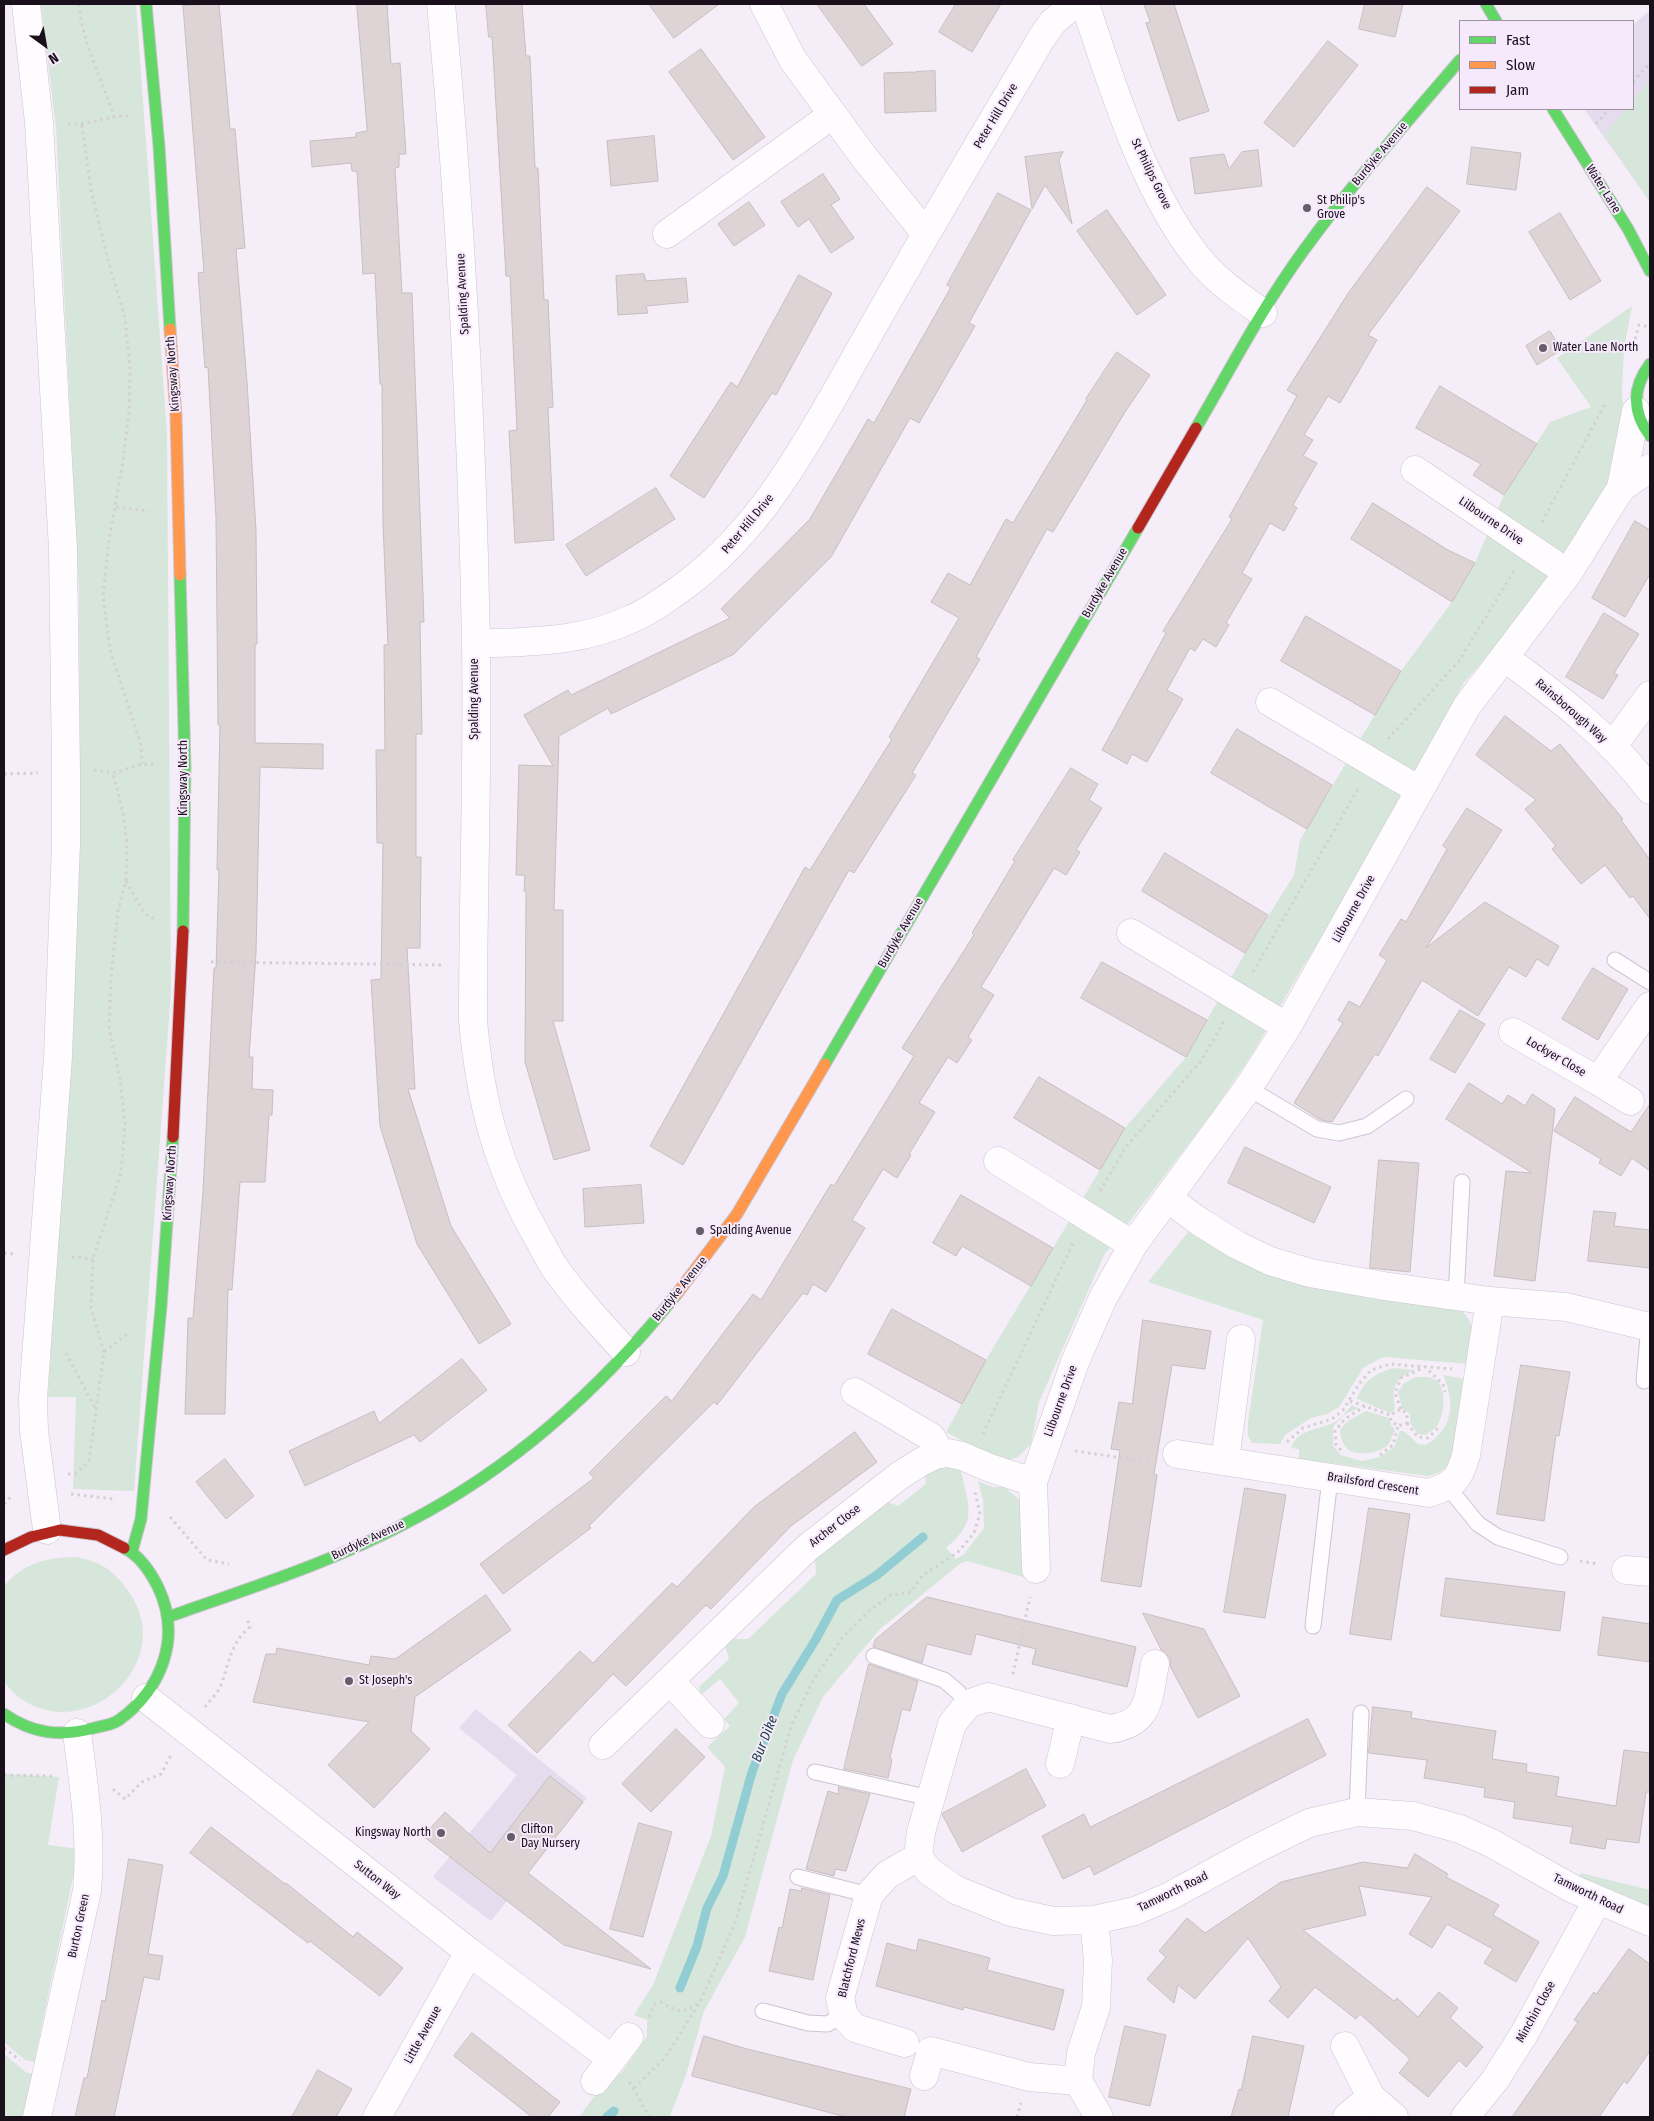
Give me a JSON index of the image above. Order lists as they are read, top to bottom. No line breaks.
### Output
{"streets":{"street":["Peter Hill Drive","Burdyke Avenue","St Philips Grove","Water Lane","Spalding Avenue","Kingsway North","Lilbourne Drive","Rainsborough Way","Lockyer Close","Brailsford Crescent","Archer Close","Sutton Way","Tamworth Road","Burton Green","Blatchford Mews","Minchin Close","Little Avenue"]},"crossings":[["Peter Hill Drive","Spalding Avenue"],["Burdyke Avenue","St Philips Grove"],["Burdyke Avenue","Spalding Avenue"],["Lilbourne Drive","Rainsborough Way"],["Sutton Way","Little Avenue"],["Tamworth Road","Blatchford Mews"],["Tamworth Road","Minchin Close"]],"water":["Bur Dike"],"places":["St Philip's Grove","Water Lane North","Spalding Avenue","St Joseph's","Kingsway North","Clifton Day Nursery"],"legend":["Fast","Slow","Jam"],"north":"bottom right"}
